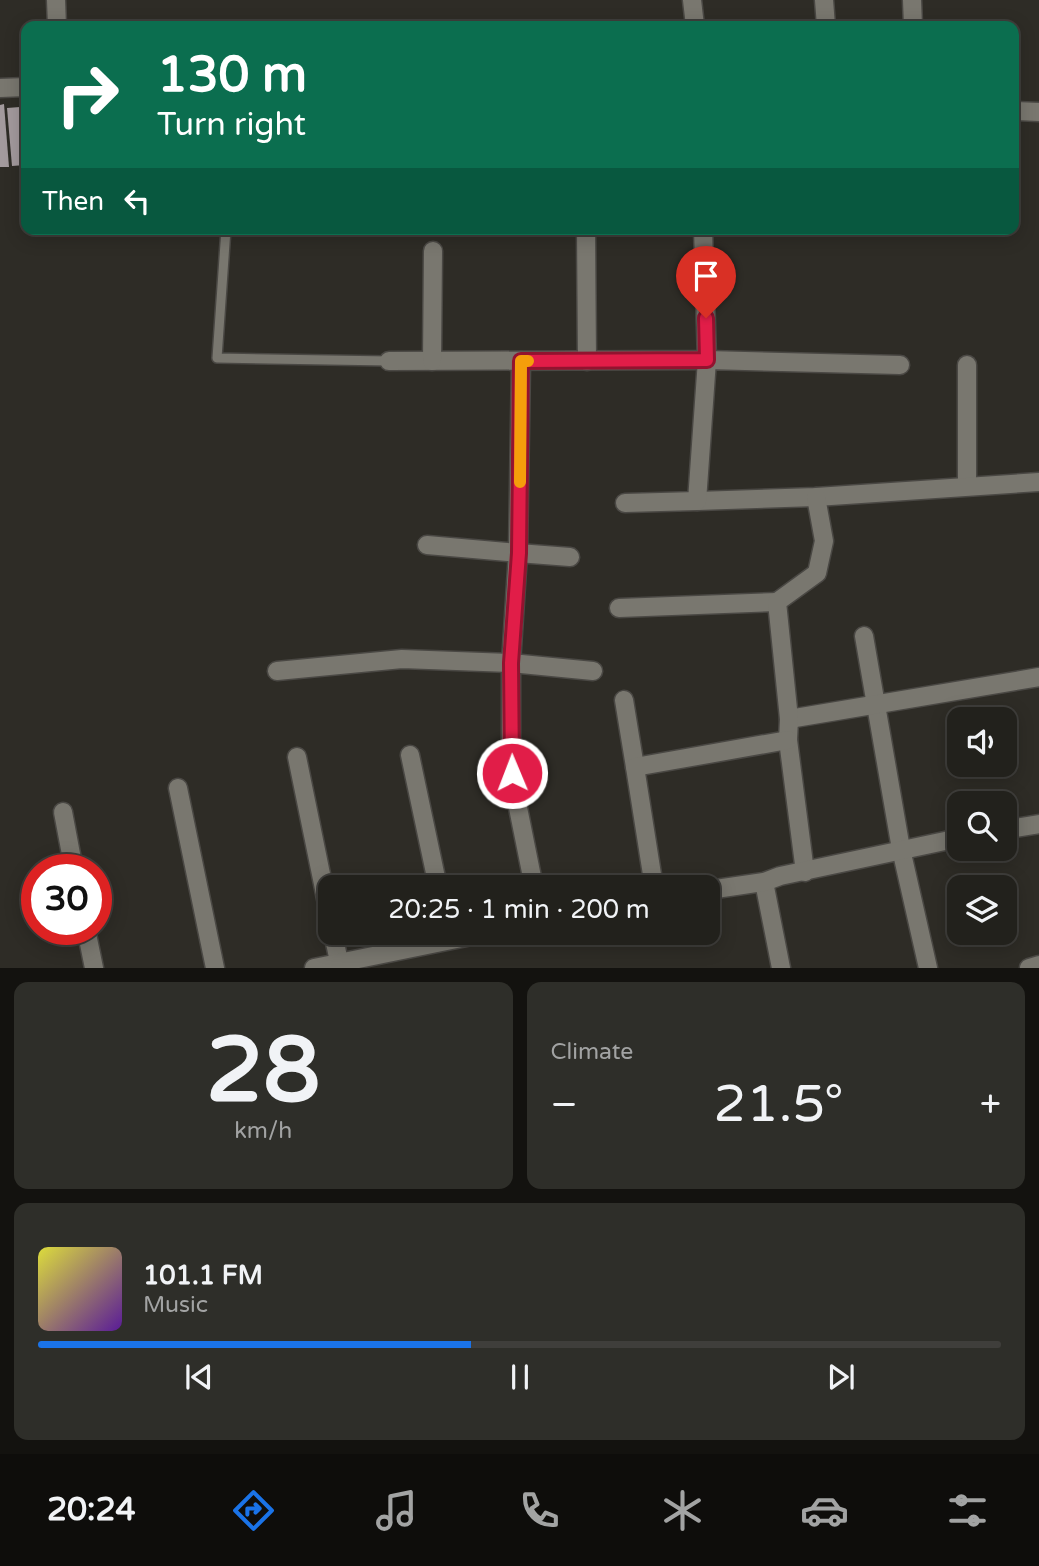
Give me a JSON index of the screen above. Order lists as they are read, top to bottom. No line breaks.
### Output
{"page":{"turn":["130 m","Turn right"],"then":"Then","limit":"30","trip":"20:25 · 1 min · 200 m","tile":[["28","km/h"],"Climate"],"heat":["−","21.5°","+"],"song":["101.1 FM","Music"],"tabs":"20:24"}}
